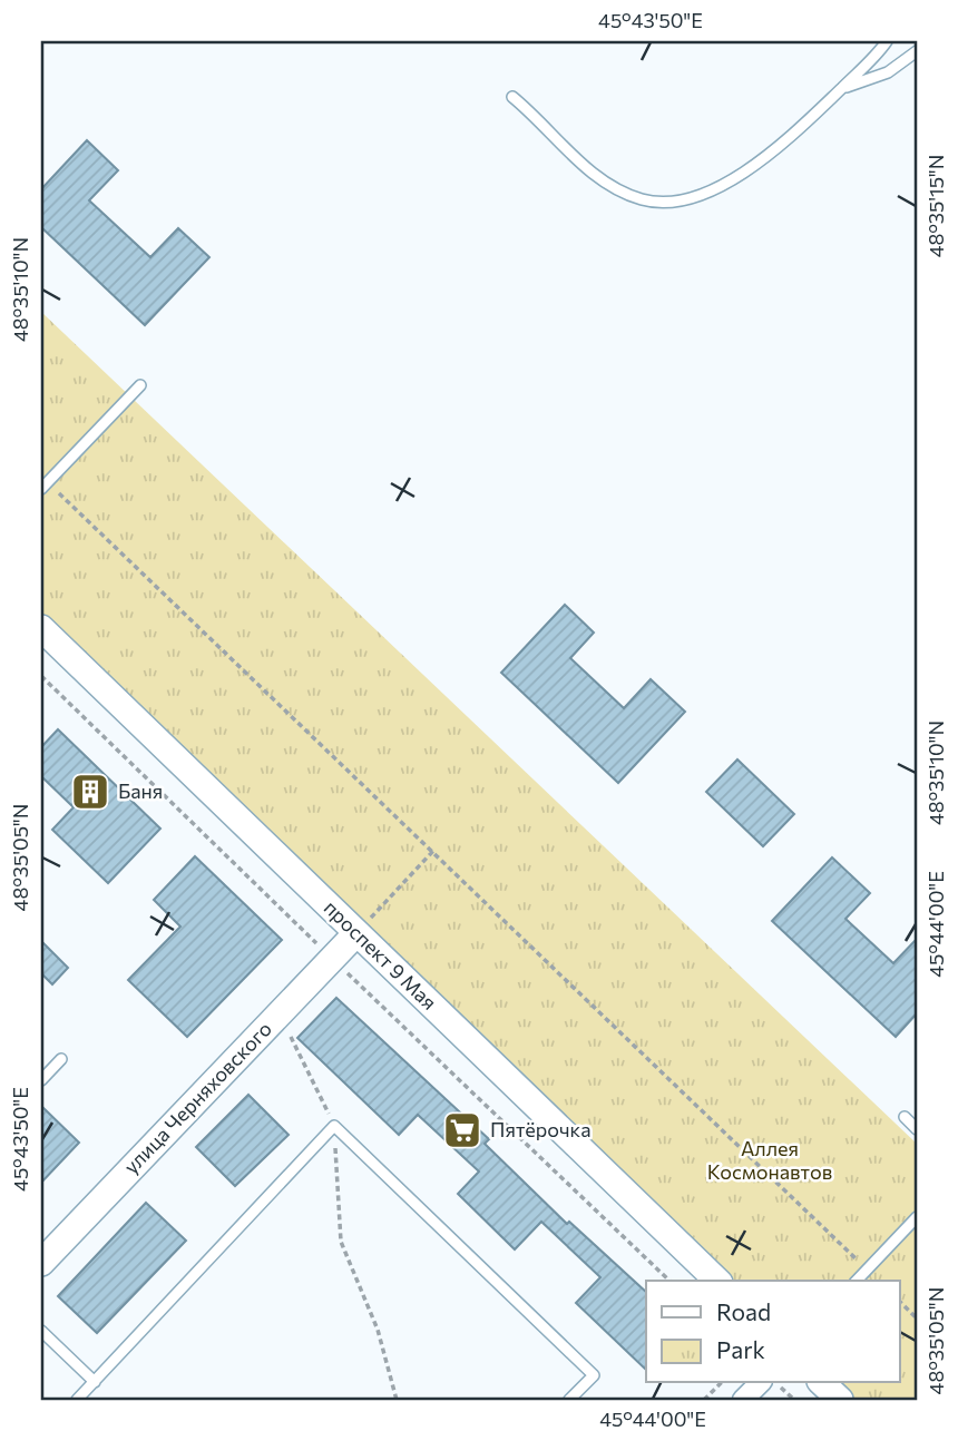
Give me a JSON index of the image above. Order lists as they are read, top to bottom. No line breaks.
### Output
{"streets":{"street":["проспект 9 Мая","улица Черняховского"]},"crossings":[["проспект 9 Мая","улица Черняховского"]],"parks":["Аллея Космонавтов"],"places":{"building":["Баня"],"supermarket":["Пятёрочка"]},"legend":["Road","Park"],"coordinates":["45°43'50\"E","48°35'15\"N","48°35'10\"N","48°35'05\"N","45°44'00\"E"]}
